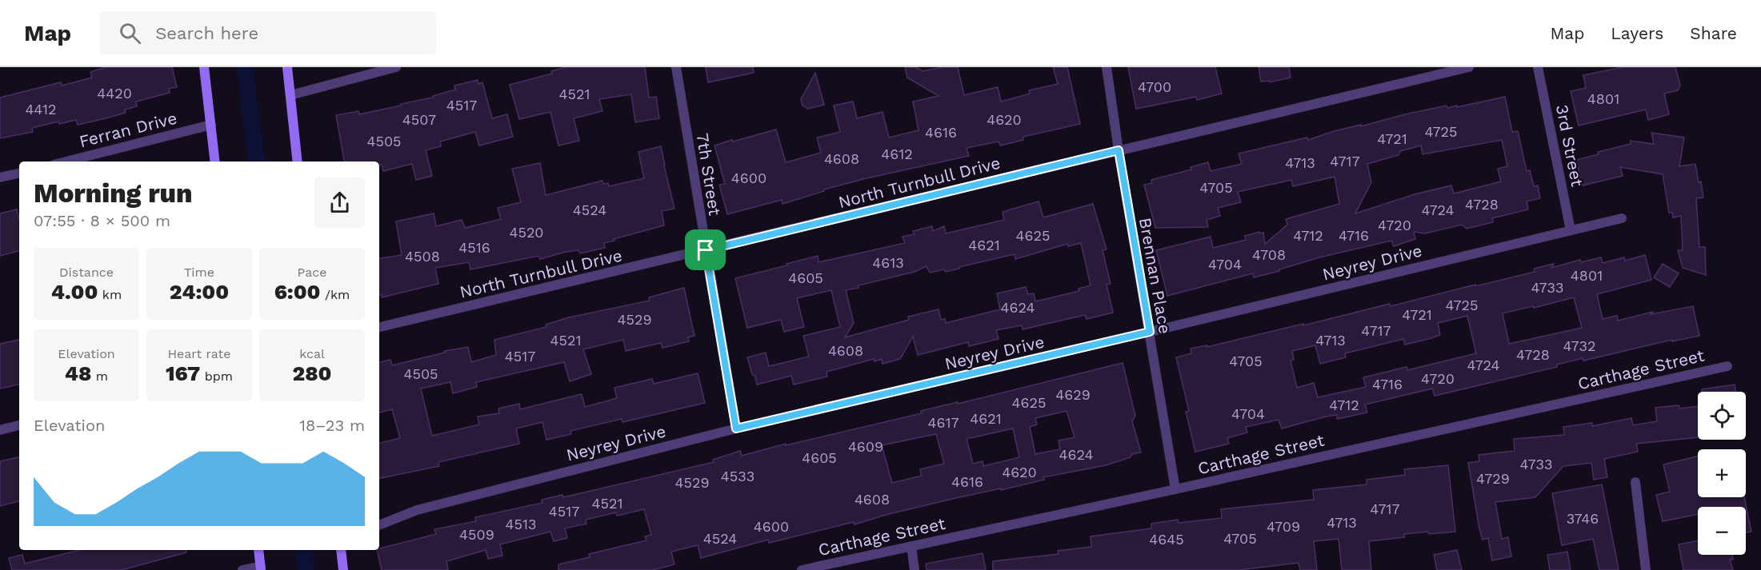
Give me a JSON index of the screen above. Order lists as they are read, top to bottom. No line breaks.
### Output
{"streets":{"street":["Ferran Drive","3rd Street","7th Street","North Turnbull Drive","Neyrey Drive","Brennan Place","Carthage Street"]},"crossings":[["3rd Street","Neyrey Drive"],["7th Street","North Turnbull Drive"],["7th Street","Neyrey Drive"],["North Turnbull Drive","Brennan Place"],["Neyrey Drive","Brennan Place"],["Brennan Place","Carthage Street"]],"house_numbers":["4700","4420","4521","4801","4517","4412","4507","4620","4725","4616","4721","4505","4612","4608","4717","4713","4600","4705","4728","4524","4724","4720","4520","4625","4712","4716","4621","4516","4708","4508","4613","4704","4801","4605","4733","4725","4624","4721","4529","4717","4521","4713","4732","4608","4728","4517","4705","4724","4505","4720","4716","4629","4625","4712","4704","4621","4617","4609","4624","4605","4733","4620","4533","4729","4616","4529","4608","4521","4717","4517","3746","4713","4513","4600","4709","4509","4524","4705","4645"],"page":{"header":"Map","search":"Search here","nav":["Map","Layers","Share"],"heading":["Morning run","07:55 · 8 × 500 m"],"stats":[["Distance","4.00 km"],["Time","24:00"],["Pace","6:00 /km"],["Elevation","48 m"],["Heart rate","167 bpm"],["kcal","280"]],"map_buttons":["+","−"],"chart":["Elevation","18–23 m"]}}
